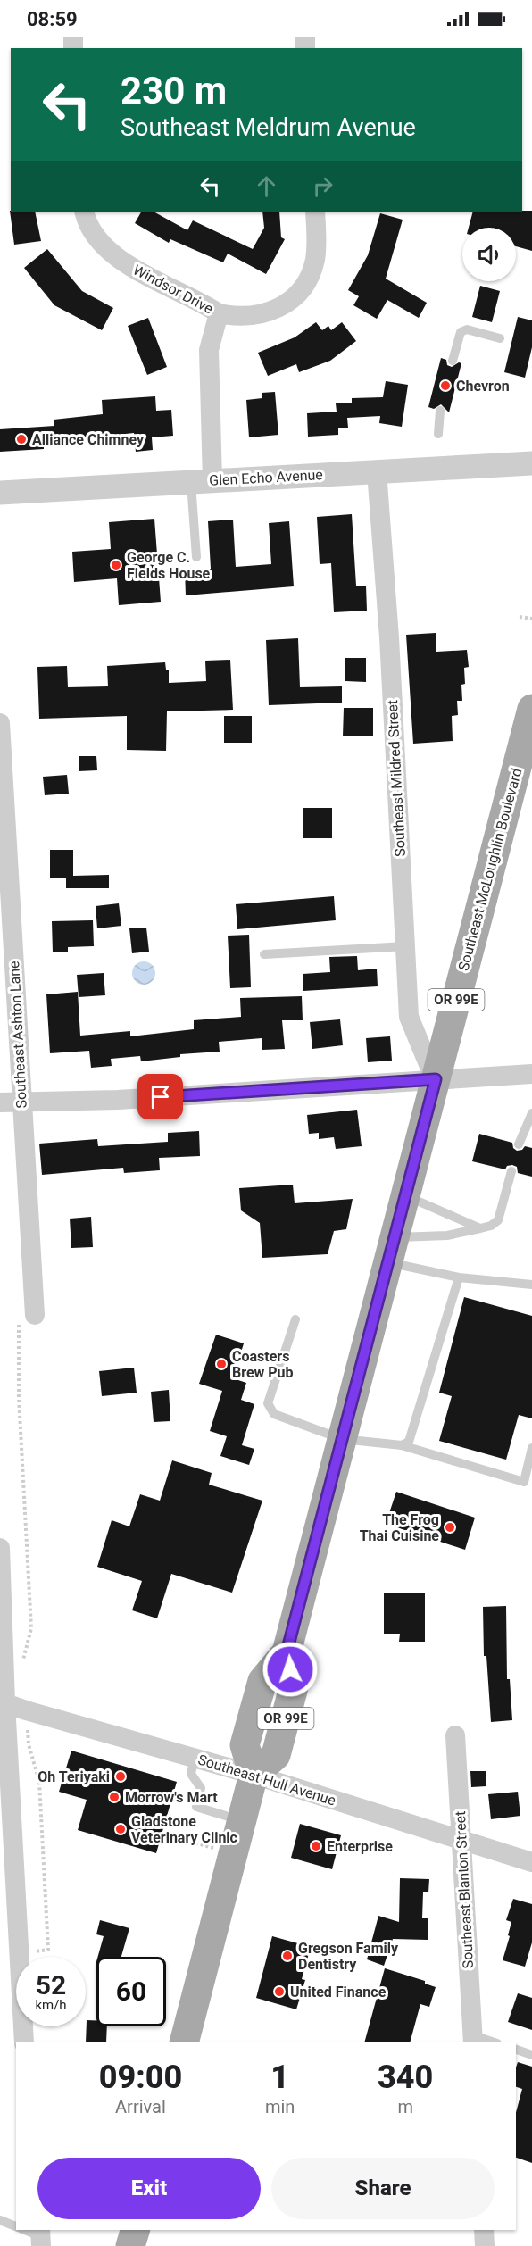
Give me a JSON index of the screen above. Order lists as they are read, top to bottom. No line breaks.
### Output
{"streets":{"main road":["Southeast McLoughlin Boulevard","OR 99E"],"street":["Windsor Drive","Glen Echo Avenue","Southeast Mildred Street","Southeast Ashton Lane","Southeast Hull Avenue","Southeast Blanton Street"]},"crossings":[["Windsor Drive","Glen Echo Avenue"],["Glen Echo Avenue","Southeast Mildred Street"],["Southeast Mildred Street","Southeast McLoughlin Boulevard"],["Southeast McLoughlin Boulevard","Southeast Hull Avenue"],["Southeast Hull Avenue","Southeast Blanton Street"]],"places":["Chevron","Alliance Chimney","George C. Fields House","Coasters Brew Pub","The Frog Thai Cuisine","Oh Teriyaki","Morrow's Mart","Gladstone Veterinary Clinic","Enterprise","Gregson Family Dentistry","United Finance"],"page":{"status":"08:59","turn":["230 m","Southeast Meldrum Avenue"],"speed":"52 km/h","limit":"60","eta":["09:00","Arrival","1","min","340","m"],"buttons":["Exit","Share"]}}
